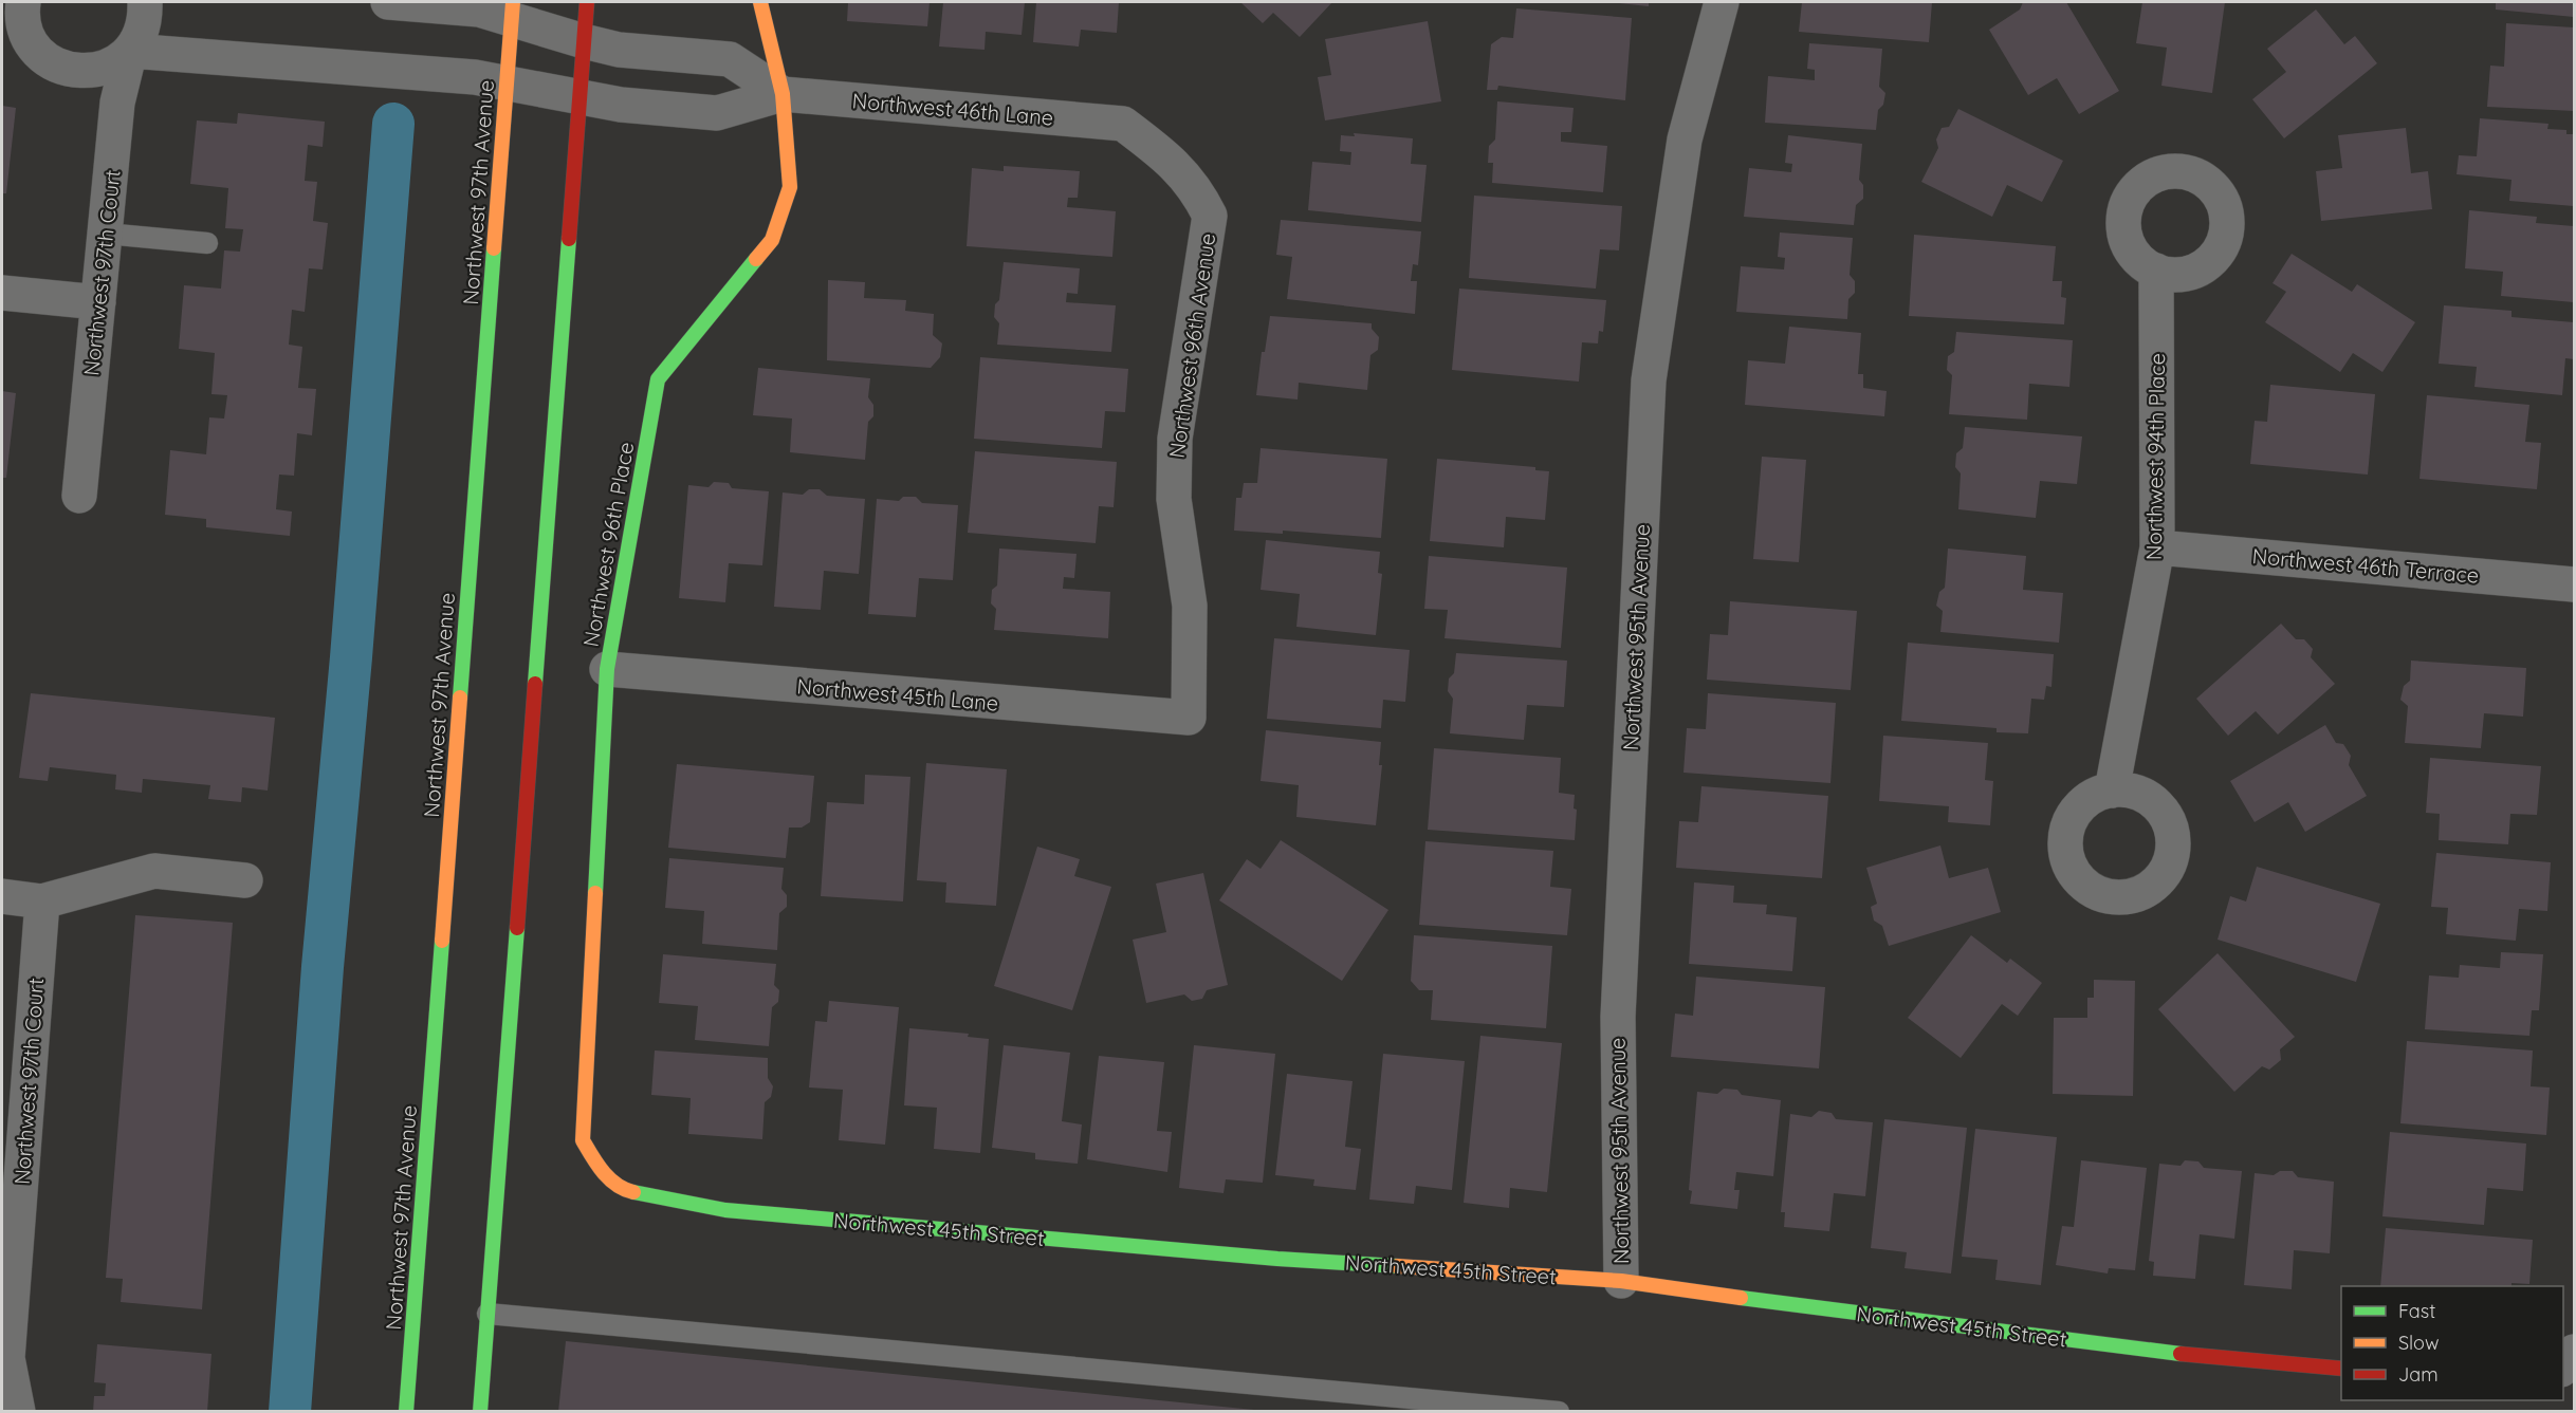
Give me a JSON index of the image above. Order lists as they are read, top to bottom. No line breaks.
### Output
{"streets":{"street":["Northwest 46th Lane","Northwest 97th Avenue","Northwest 97th Court","Northwest 96th Avenue","Northwest 94th Place","Northwest 96th Place","Northwest 46th Terrace","Northwest 95th Avenue","Northwest 45th Lane","Northwest 45th Street"]},"crossings":[["Northwest 46th Lane","Northwest 97th Avenue"],["Northwest 46th Lane","Northwest 97th Court"],["Northwest 46th Lane","Northwest 96th Avenue"],["Northwest 46th Lane","Northwest 96th Place"],["Northwest 96th Avenue","Northwest 45th Lane"],["Northwest 94th Place","Northwest 46th Terrace"],["Northwest 96th Place","Northwest 45th Lane"],["Northwest 96th Place","Northwest 45th Street"],["Northwest 95th Avenue","Northwest 45th Street"]],"legend":["Fast","Slow","Jam"]}
